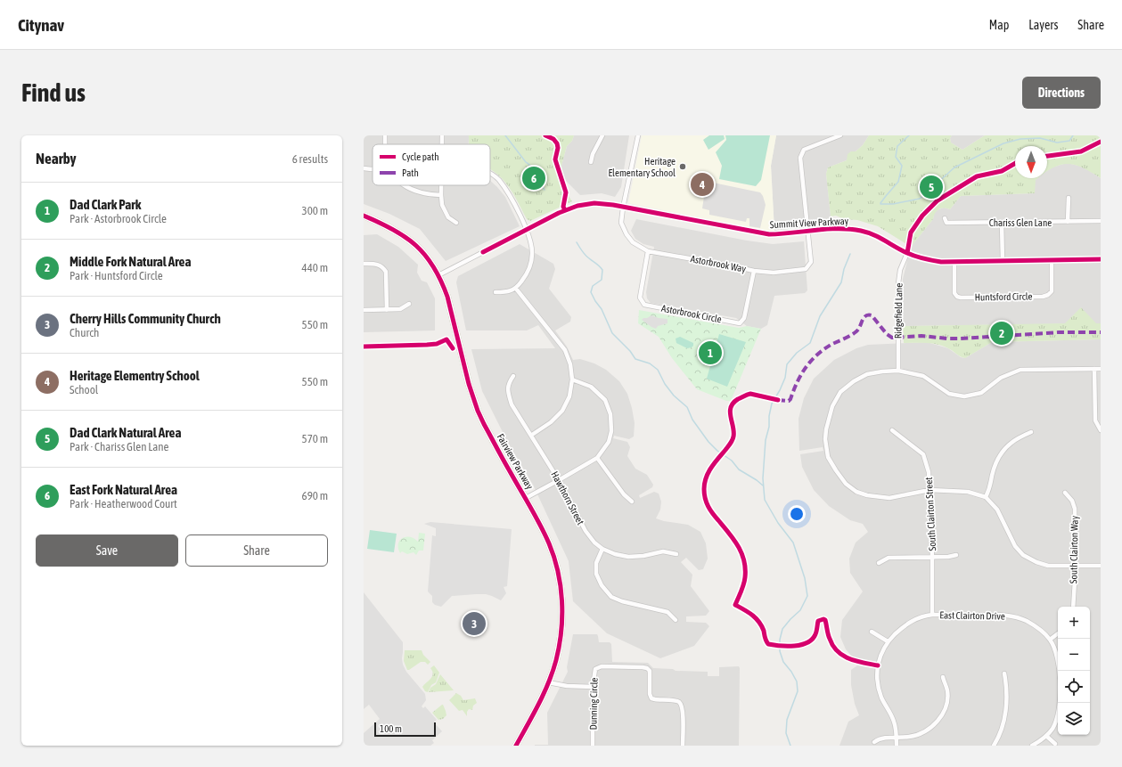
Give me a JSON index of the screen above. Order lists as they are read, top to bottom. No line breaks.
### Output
{"streets":{"main road":["Fairview Parkway"],"street":["Summit View Parkway","Chariss Glen Lane","Astorbrook Way","Huntsford Circle","Ridgefield Lane","Astorbrook Circle","Hawthorn Street","South Clairton Street","South Clairton Way","East Clairton Drive","Dunning Circle"]},"crossings":[["Summit View Parkway","Astorbrook Way"],["Summit View Parkway","Huntsford Circle"],["Summit View Parkway","Ridgefield Lane"],["Summit View Parkway","Fairview Parkway"],["Astorbrook Way","Astorbrook Circle"],["South Clairton Street","East Clairton Drive"]],"places":["Heritage Elementary School"],"legend":["Cycle path","Path"],"scale_bar":"100 m","north":"bottom","page":{"header":"Citynav","nav":["Map","Layers","Share"],"buttons":["Directions",["Save","Share"]],"title":"Find us","heading":["Nearby","6 results"],"pins":["6","4","5","2","1","3"],"list":[{"mark":"1","name":"Dad Clark Park","note":"Park · Astorbrook Circle","value":"300 m"},{"mark":"2","name":"Middle Fork Natural Area","note":"Park · Huntsford Circle","value":"440 m"},{"mark":"3","name":"Cherry Hills Community Church","note":"Church","value":"550 m"},{"mark":"4","name":"Heritage Elementry School","note":"School","value":"550 m"},{"mark":"5","name":"Dad Clark Natural Area","note":"Park · Chariss Glen Lane","value":"570 m"},{"mark":"6","name":"East Fork Natural Area","note":"Park · Heatherwood Court","value":"690 m"}],"map_buttons":["+","−"],"scale":"100 m"}}
